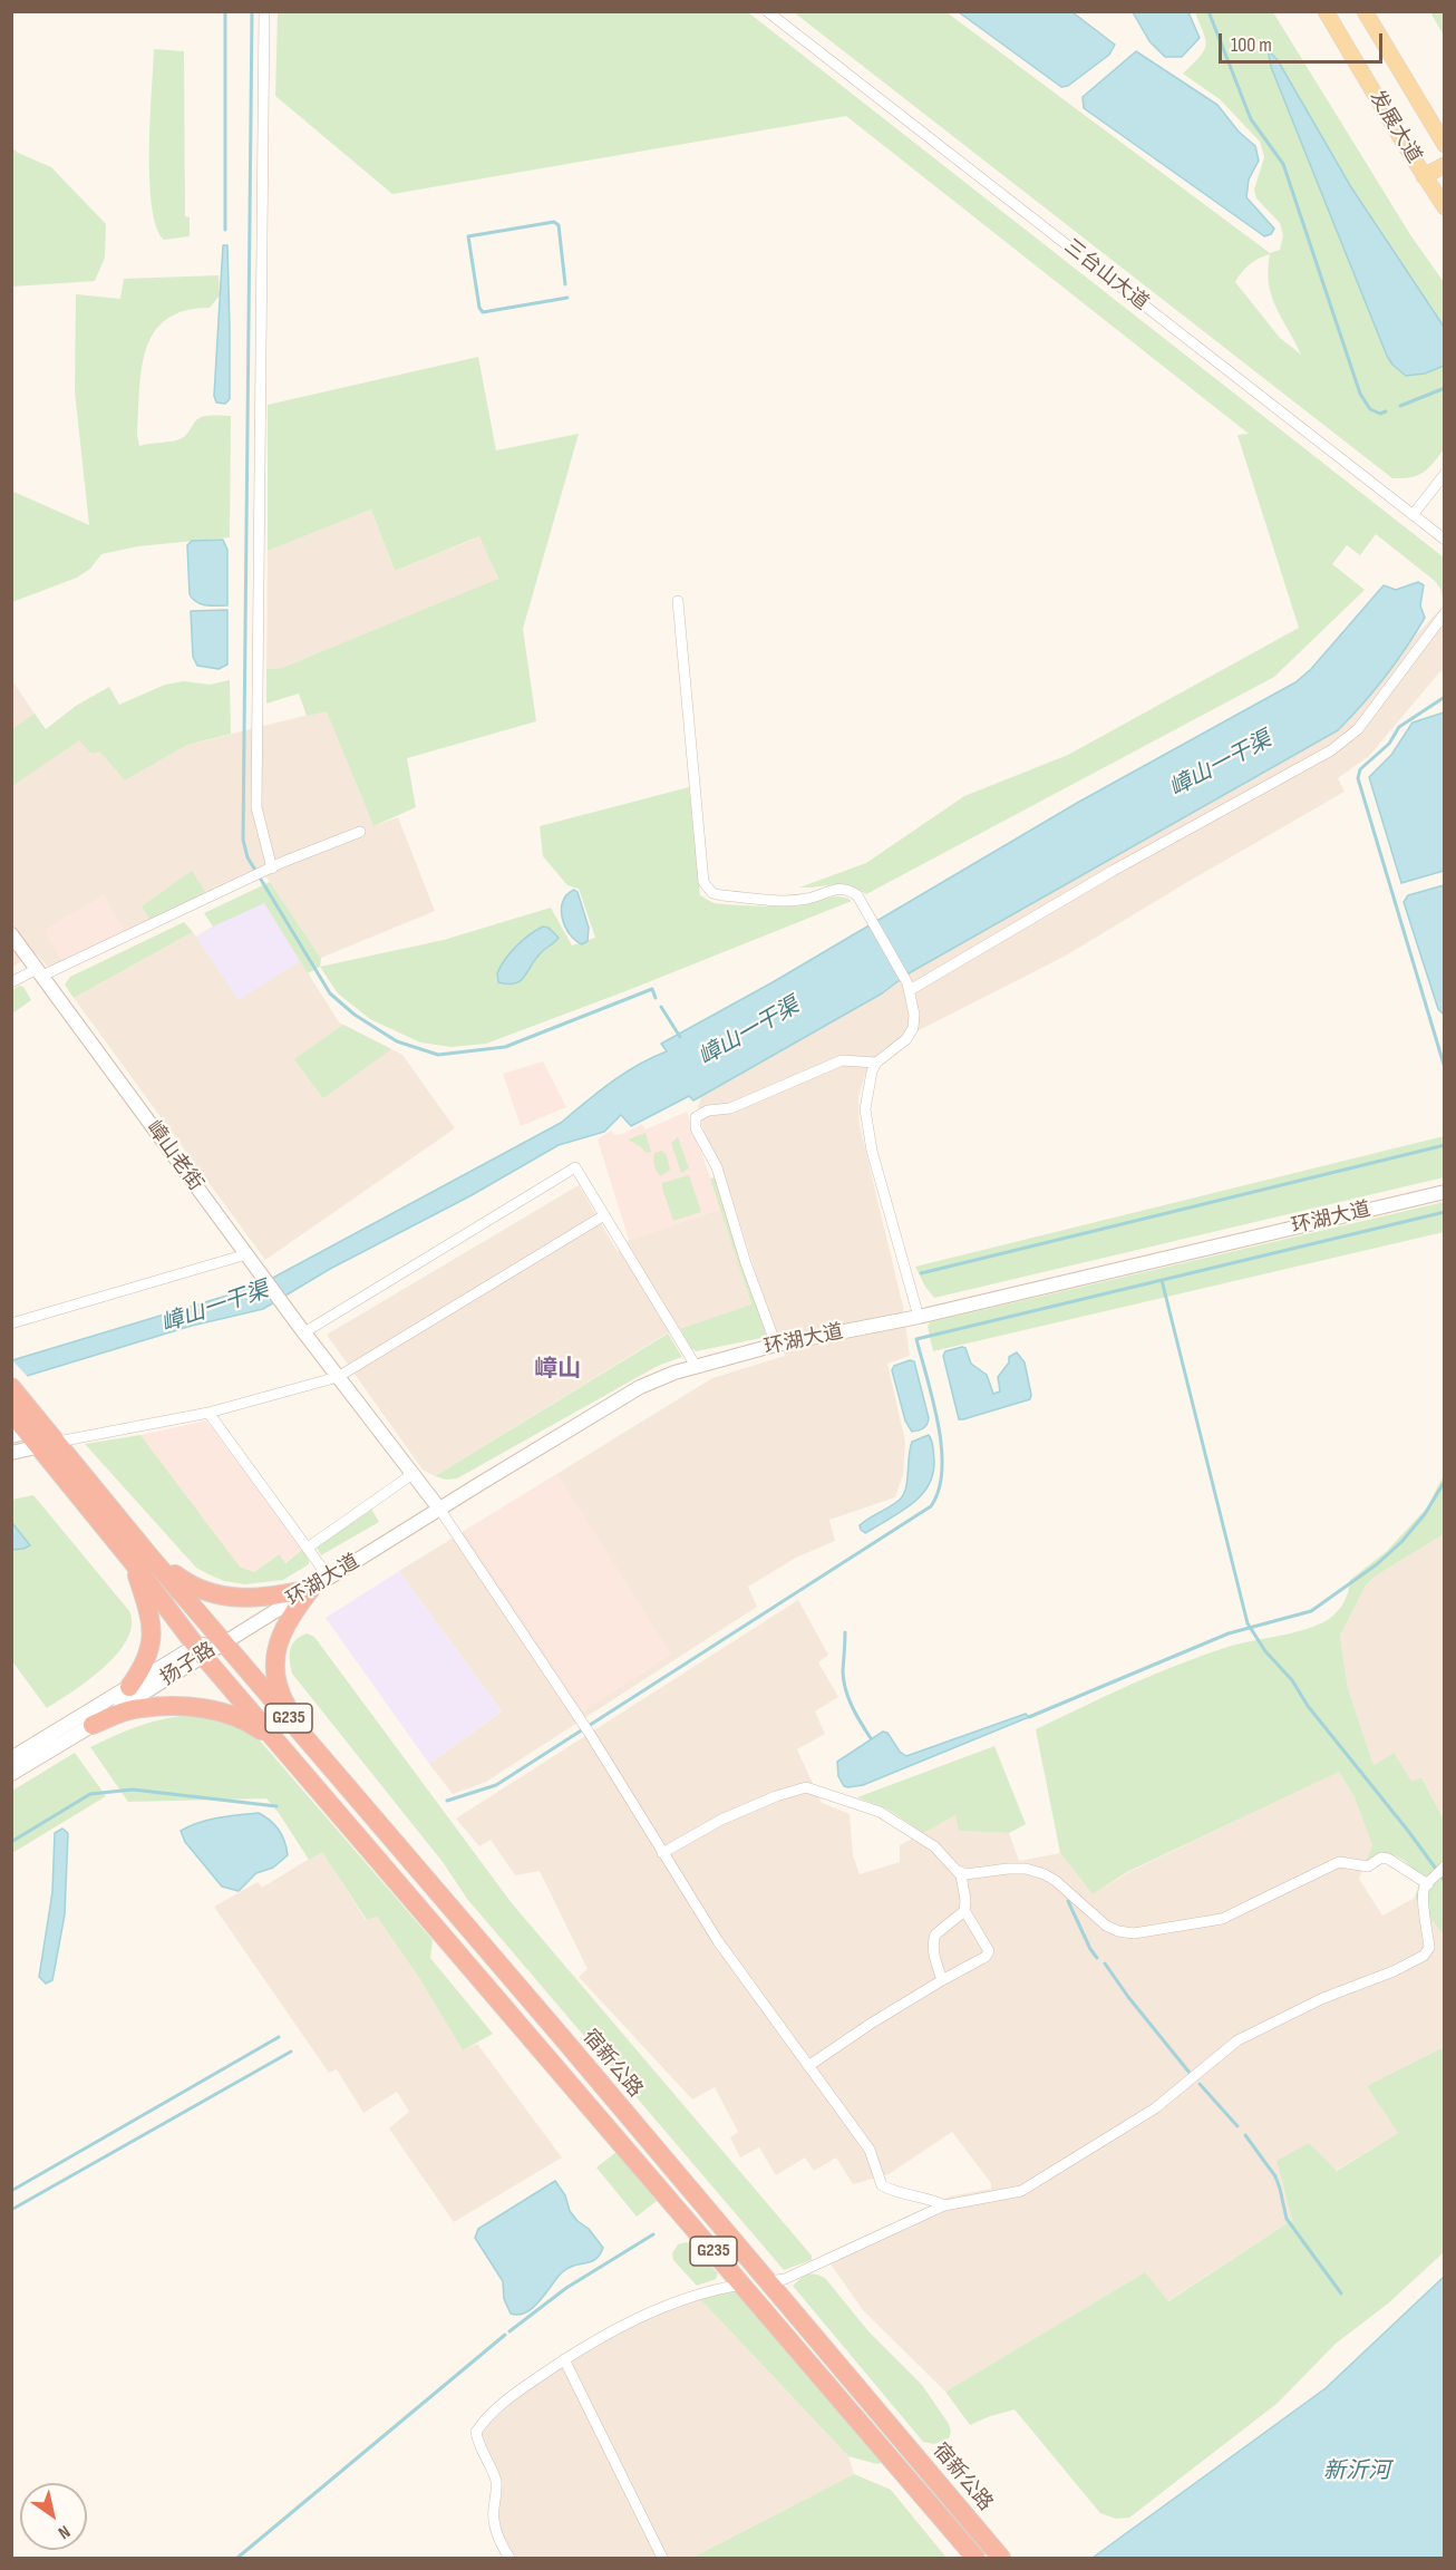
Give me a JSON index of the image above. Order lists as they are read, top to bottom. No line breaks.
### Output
{"streets":{"highway":["G235","宿新公路"],"main road":["发展大道","嶂山老街","环湖大道","扬子路"],"street":["三台山大道"]},"crossings":[["嶂山老街","环湖大道"],["环湖大道","扬子路"],["环湖大道","G235"],["扬子路","G235"],["G235","宿新公路"]],"districts":["嶂山"],"water":["嶂山一干渠","新沂河"],"scale_bar":"100 m","north":"bottom right"}
